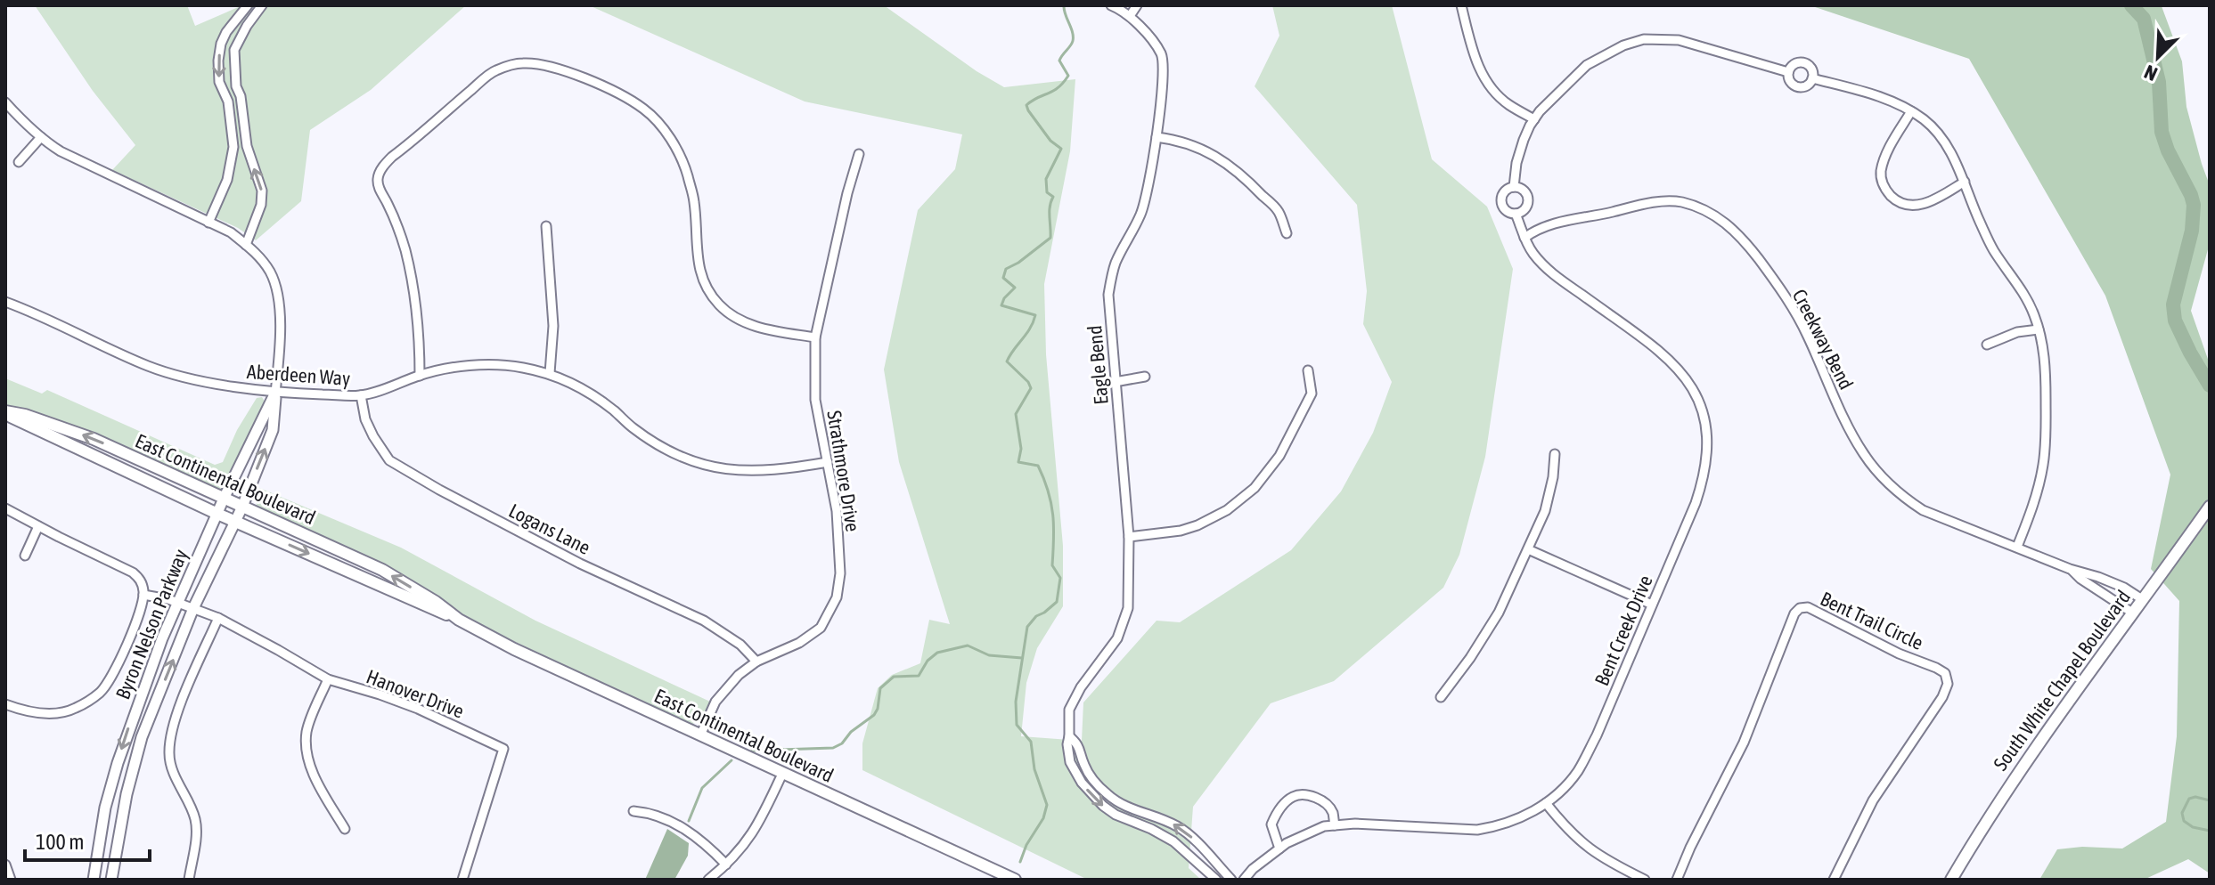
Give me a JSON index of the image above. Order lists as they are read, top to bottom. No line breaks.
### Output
{"streets":{"main road":["East Continental Boulevard","South White Chapel Boulevard"],"street":["Creekway Bend","Eagle Bend","Aberdeen Way","Strathmore Drive","Logans Lane","Bent Trail Circle","Byron Nelson Parkway","Bent Creek Drive","Hanover Drive"]},"crossings":[["Creekway Bend","Bent Creek Drive"],["Creekway Bend","South White Chapel Boulevard"],["Aberdeen Way","Strathmore Drive"],["Aberdeen Way","Logans Lane"],["Aberdeen Way","Byron Nelson Parkway"],["Strathmore Drive","East Continental Boulevard"],["Strathmore Drive","Logans Lane"],["East Continental Boulevard","Byron Nelson Parkway"],["Byron Nelson Parkway","Hanover Drive"]],"scale_bar":"100 m","north":"bottom left"}
